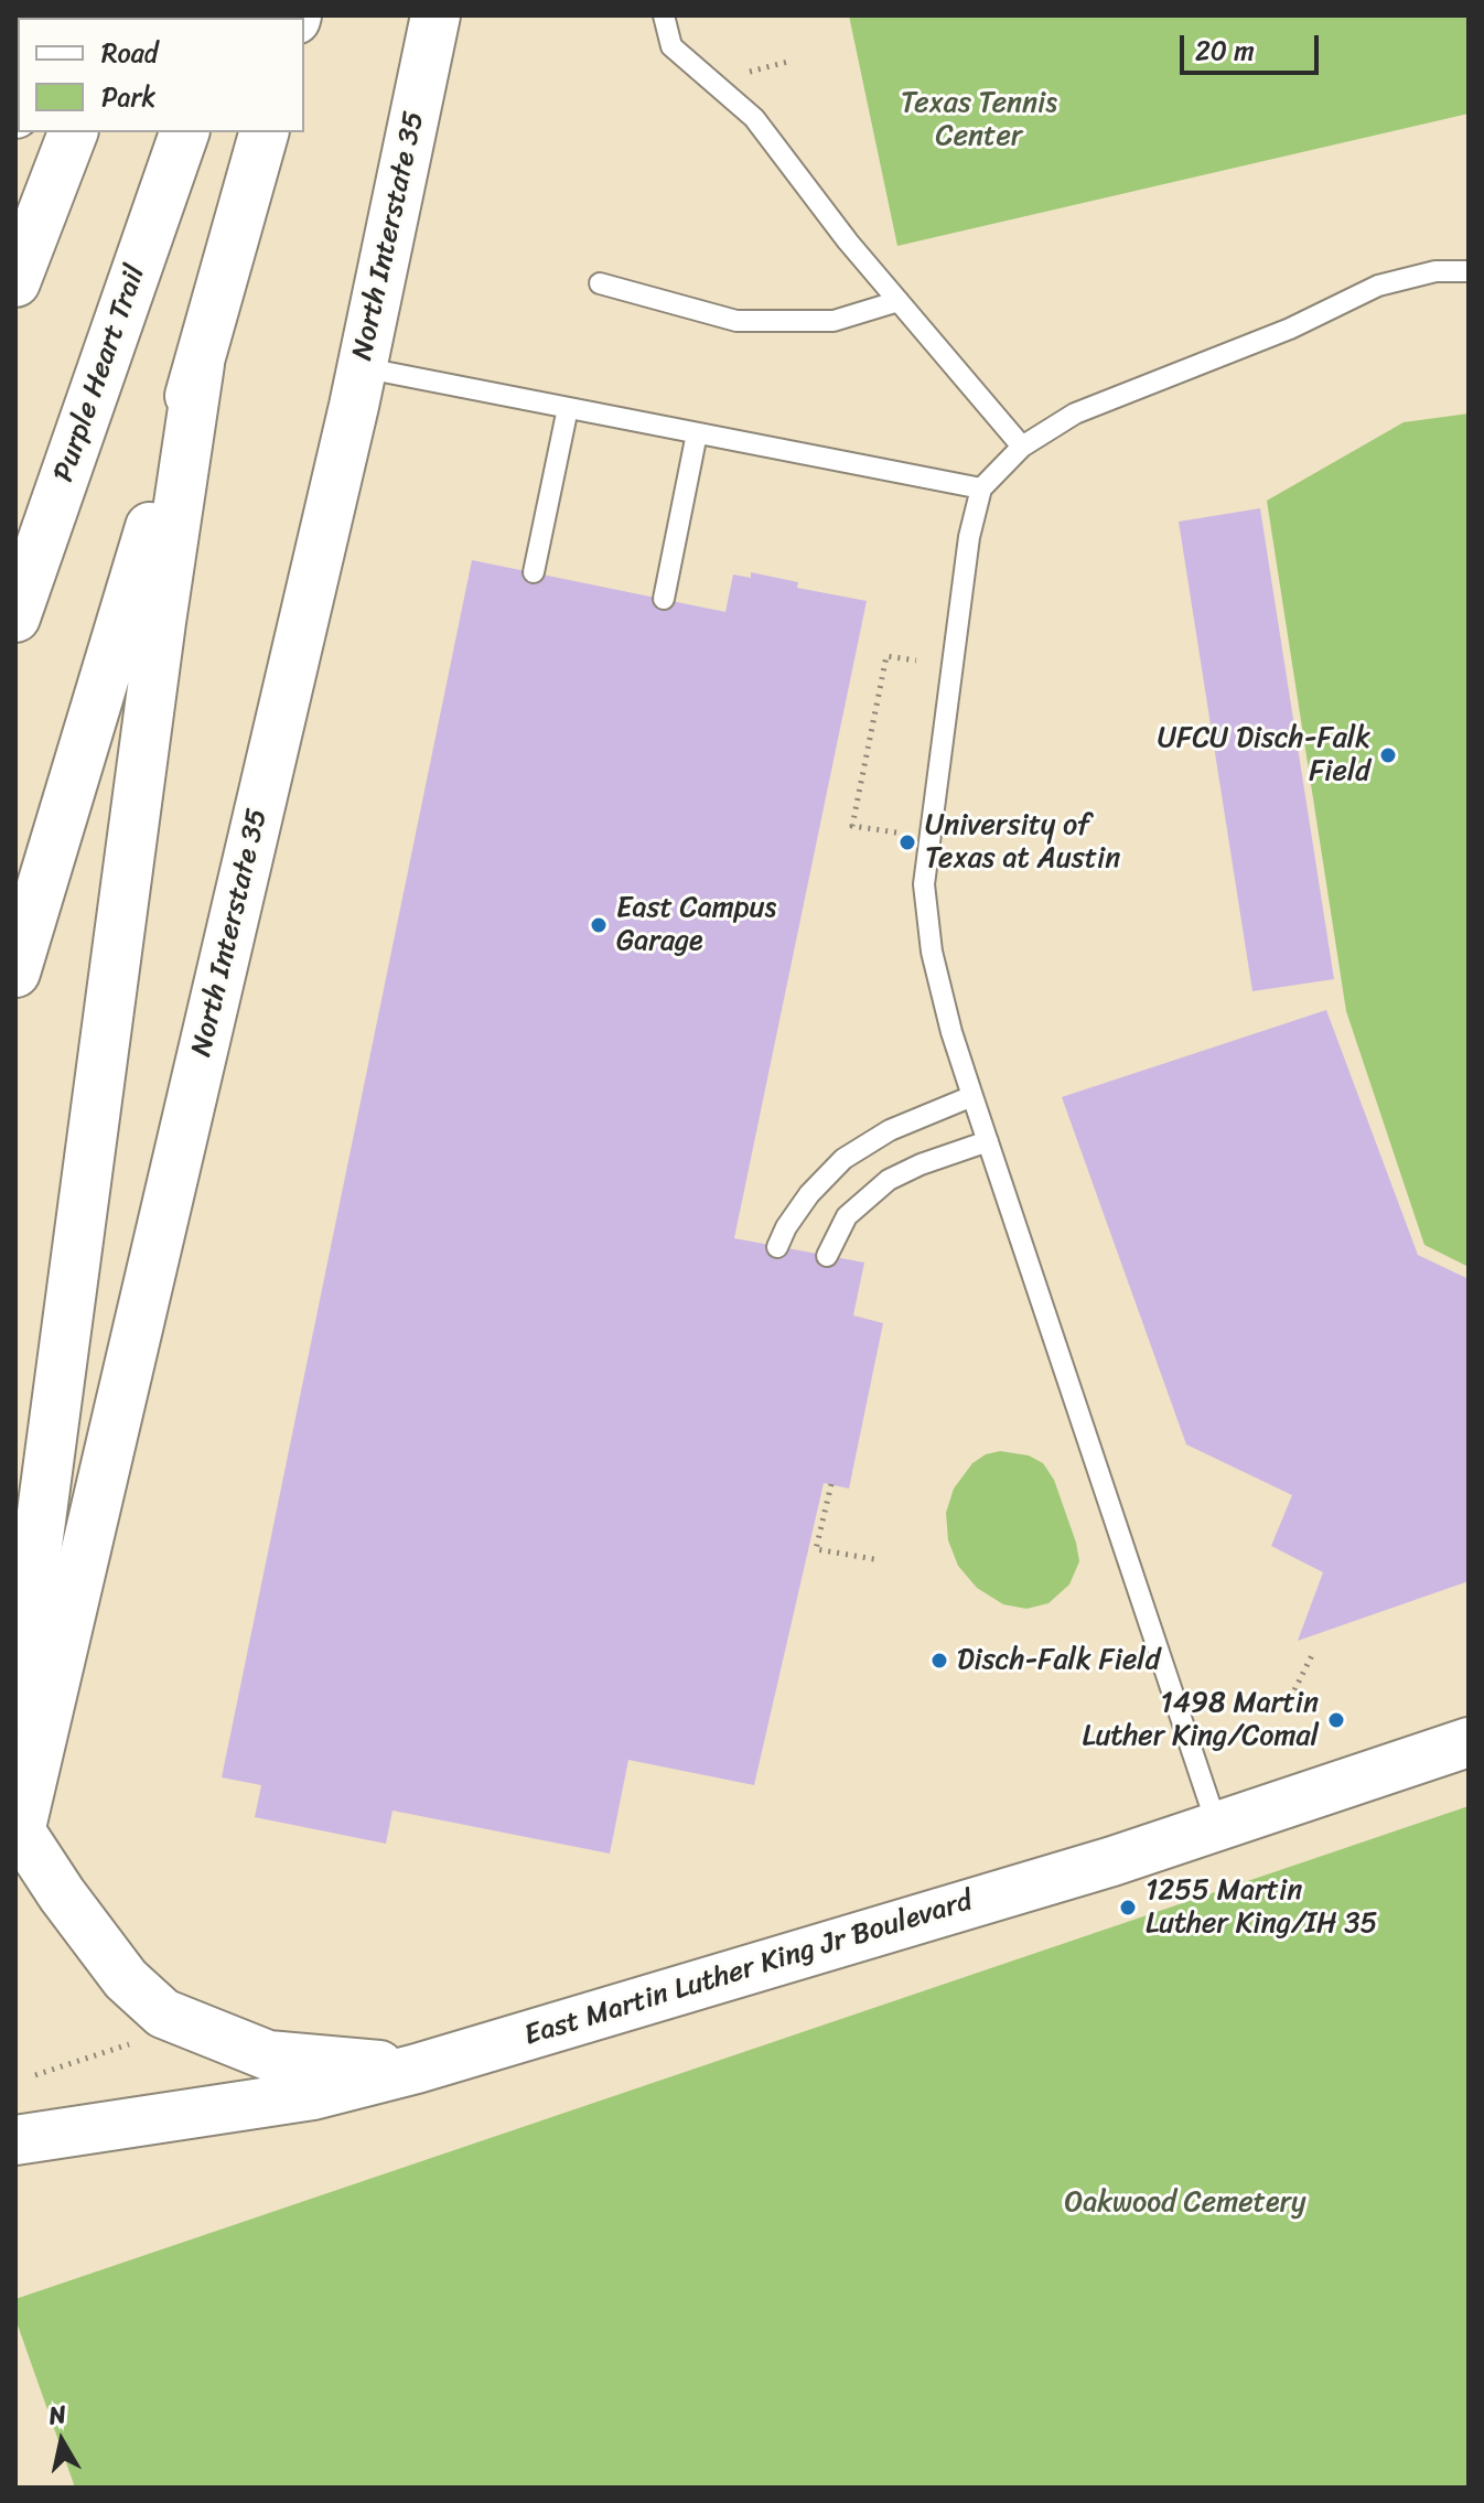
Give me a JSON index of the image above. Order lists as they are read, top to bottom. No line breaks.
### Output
{"streets":{"main road":["North Interstate 35","Purple Heart Trail","East Martin Luther King Jr Boulevard"]},"parks":["Texas Tennis Center","Oakwood Cemetery"],"places":["UFCU Disch-Falk Field","University of Texas at Austin","East Campus Garage","Disch-Falk Field","1498 Martin Luther King/Comal","1255 Martin Luther King/IH 35"],"legend":["Road","Park"],"scale_bar":"20 m","north":"top"}
